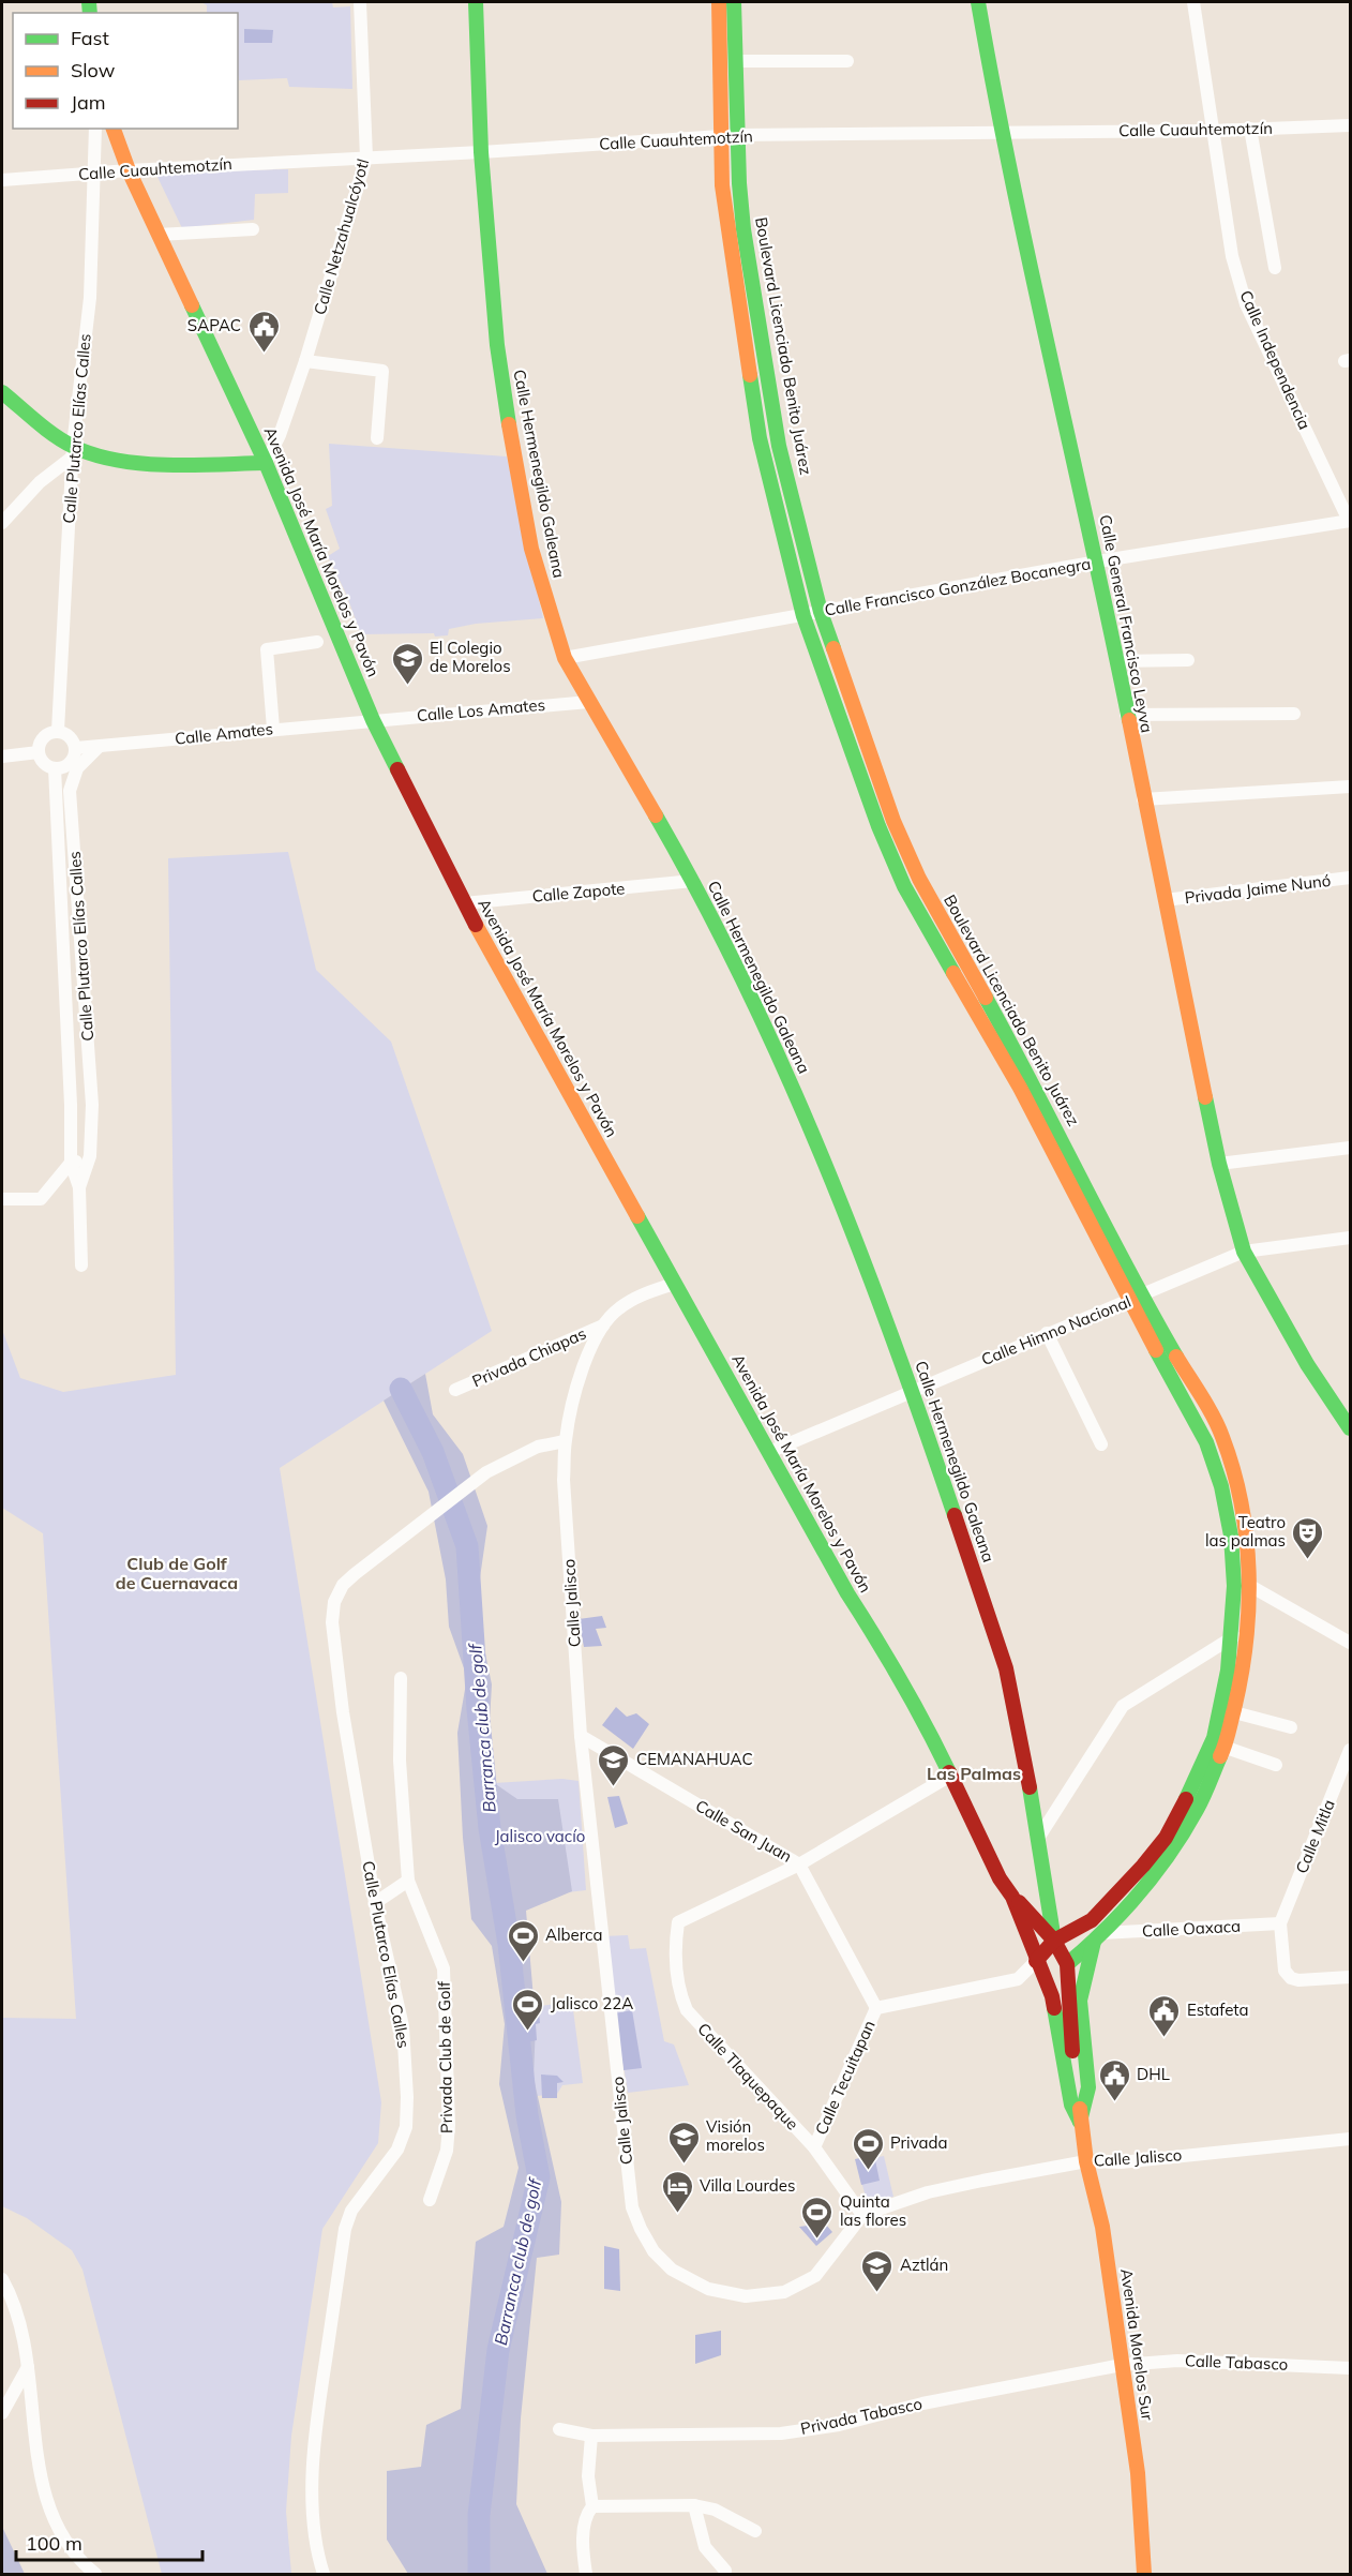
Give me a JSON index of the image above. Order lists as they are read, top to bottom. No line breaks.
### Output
{"streets":{"street":["Calle Cuauhtemotzín","Calle Netzahualcóyotl","Boulevard Licenciado Benito Juárez","Calle Independencia","Calle Plutarco Elías Calles","Calle Hermenegildo Galeana","Avenida José María Morelos y Pavón","Calle Francisco González Bocanegra","Calle General Francisco Leyva","Calle Los Amates","Calle Amates","Privada Jaime Nunó","Calle Zapote","Calle Himno Nacional","Privada Chiapas","Calle Jalisco","Calle San Juan","Calle Mitla","Calle Oaxaca","Privada Club de Golf","Calle Tlaquepaque","Calle Tecuitapan","Avenida Morelos Sur","Calle Tabasco","Privada Tabasco"]},"crossings":[["Calle Cuauhtemotzín","Calle Netzahualcóyotl"],["Calle Cuauhtemotzín","Boulevard Licenciado Benito Juárez"],["Calle Cuauhtemotzín","Calle Independencia"],["Calle Cuauhtemotzín","Calle Plutarco Elías Calles"],["Calle Cuauhtemotzín","Calle Hermenegildo Galeana"],["Calle Cuauhtemotzín","Avenida José María Morelos y Pavón"],["Calle Cuauhtemotzín","Calle General Francisco Leyva"],["Calle Netzahualcóyotl","Avenida José María Morelos y Pavón"],["Boulevard Licenciado Benito Juárez","Calle Hermenegildo Galeana"],["Boulevard Licenciado Benito Juárez","Calle Francisco González Bocanegra"],["Boulevard Licenciado Benito Juárez","Calle Himno Nacional"],["Boulevard Licenciado Benito Juárez","Calle Oaxaca"],["Boulevard Licenciado Benito Juárez","Avenida Morelos Sur"],["Calle Independencia","Calle Francisco González Bocanegra"],["Calle Plutarco Elías Calles","Calle Amates"],["Calle Plutarco Elías Calles","Calle Jalisco"],["Calle Hermenegildo Galeana","Calle Francisco González Bocanegra"],["Calle Hermenegildo Galeana","Calle Los Amates"],["Calle Hermenegildo Galeana","Calle Zapote"],["Calle Hermenegildo Galeana","Calle Himno Nacional"],["Calle Hermenegildo Galeana","Avenida Morelos Sur"],["Avenida José María Morelos y Pavón","Calle Los Amates"],["Avenida José María Morelos y Pavón","Calle Amates"],["Avenida José María Morelos y Pavón","Calle Zapote"],["Avenida José María Morelos y Pavón","Calle Himno Nacional"],["Avenida José María Morelos y Pavón","Calle Jalisco"],["Avenida José María Morelos y Pavón","Avenida Morelos Sur"],["Calle Francisco González Bocanegra","Calle General Francisco Leyva"],["Calle General Francisco Leyva","Privada Jaime Nunó"],["Calle General Francisco Leyva","Calle Himno Nacional"],["Calle Los Amates","Calle Amates"],["Privada Chiapas","Calle Jalisco"],["Calle Jalisco","Calle San Juan"],["Calle Jalisco","Calle Tlaquepaque"],["Calle Jalisco","Avenida Morelos Sur"],["Calle San Juan","Calle Tlaquepaque"],["Calle San Juan","Calle Tecuitapan"],["Calle Mitla","Calle Oaxaca"],["Calle Tlaquepaque","Calle Tecuitapan"],["Avenida Morelos Sur","Calle Tabasco"],["Avenida Morelos Sur","Privada Tabasco"],["Calle Tabasco","Privada Tabasco"]],"districts":["Club de Golf de Cuernavaca","Las Palmas"],"water":["Barranca club de golf"],"parks":["Jalisco vacío"],"places":{"public building":["SAPAC","Estafeta","DHL"],"school or university":["El Colegio de Morelos","CEMANAHUAC","Visión morelos","Aztlán"],"theatre":["Teatro las palmas"],"sports":["Alberca","Jalisco 22A","Privada","Quinta las flores"],"hotel":["Villa Lourdes"]},"legend":["Fast","Slow","Jam"],"scale_bar":"100 m"}
